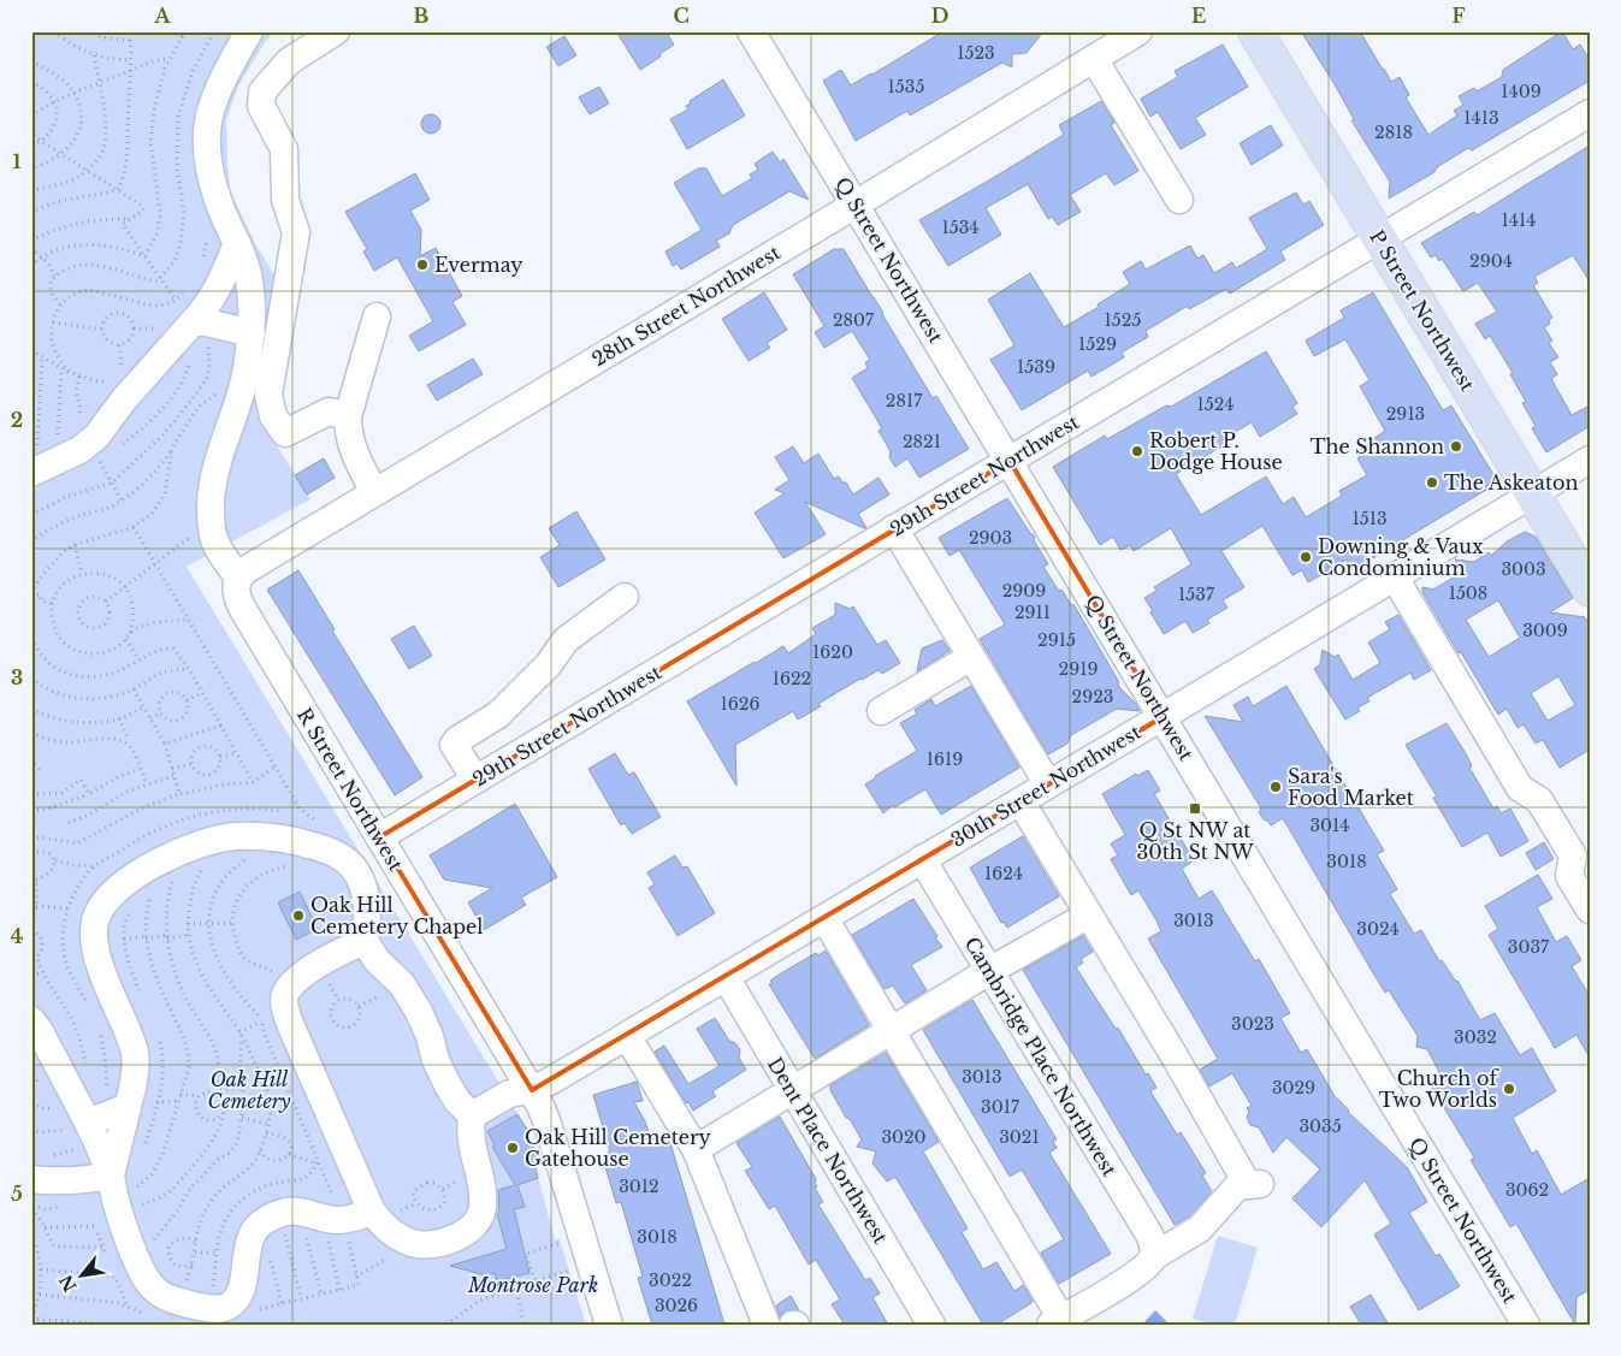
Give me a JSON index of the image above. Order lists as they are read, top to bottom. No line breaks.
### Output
{"streets":{"main road":["P Street Northwest"],"street":["Q Street Northwest","28th Street Northwest","29th Street Northwest","30th Street Northwest","R Street Northwest","Cambridge Place Northwest","Dent Place Northwest"]},"crossings":[["Q Street Northwest","28th Street Northwest"],["Q Street Northwest","29th Street Northwest"],["Q Street Northwest","30th Street Northwest"],["28th Street Northwest","R Street Northwest"],["P Street Northwest","29th Street Northwest"],["P Street Northwest","30th Street Northwest"],["29th Street Northwest","R Street Northwest"],["30th Street Northwest","R Street Northwest"],["30th Street Northwest","Cambridge Place Northwest"],["30th Street Northwest","Dent Place Northwest"]],"parks":["Oak Hill Cemetery","Montrose Park"],"places":{"other":["Evermay","The Shannon","Robert P. Dodge House","The Askeaton","Downing & Vaux Condominium","Sara's Food Market","Oak Hill Cemetery Chapel","Church of Two Worlds","Oak Hill Cemetery Gatehouse"],"transit":["Q St NW at 30th St NW"]},"house_numbers":["1523","1535","1409","1413","2818","1414","1534","2904","2807","1525","1529","1539","2817","1524","2913","2821","1513","2903","3003","2909","1508","1537","2911","3009","2915","1620","2919","1622","2923","1626","1619","3014","3018","1624","3013","3024","3037","3023","3032","3013","3029","3017","3035","3020","3021","3012","3062","3018","3022","3026"],"north":"bottom left","grid":{"columns":["A","B","C","D","E","F"],"rows":["1","2","3","4","5"]}}
